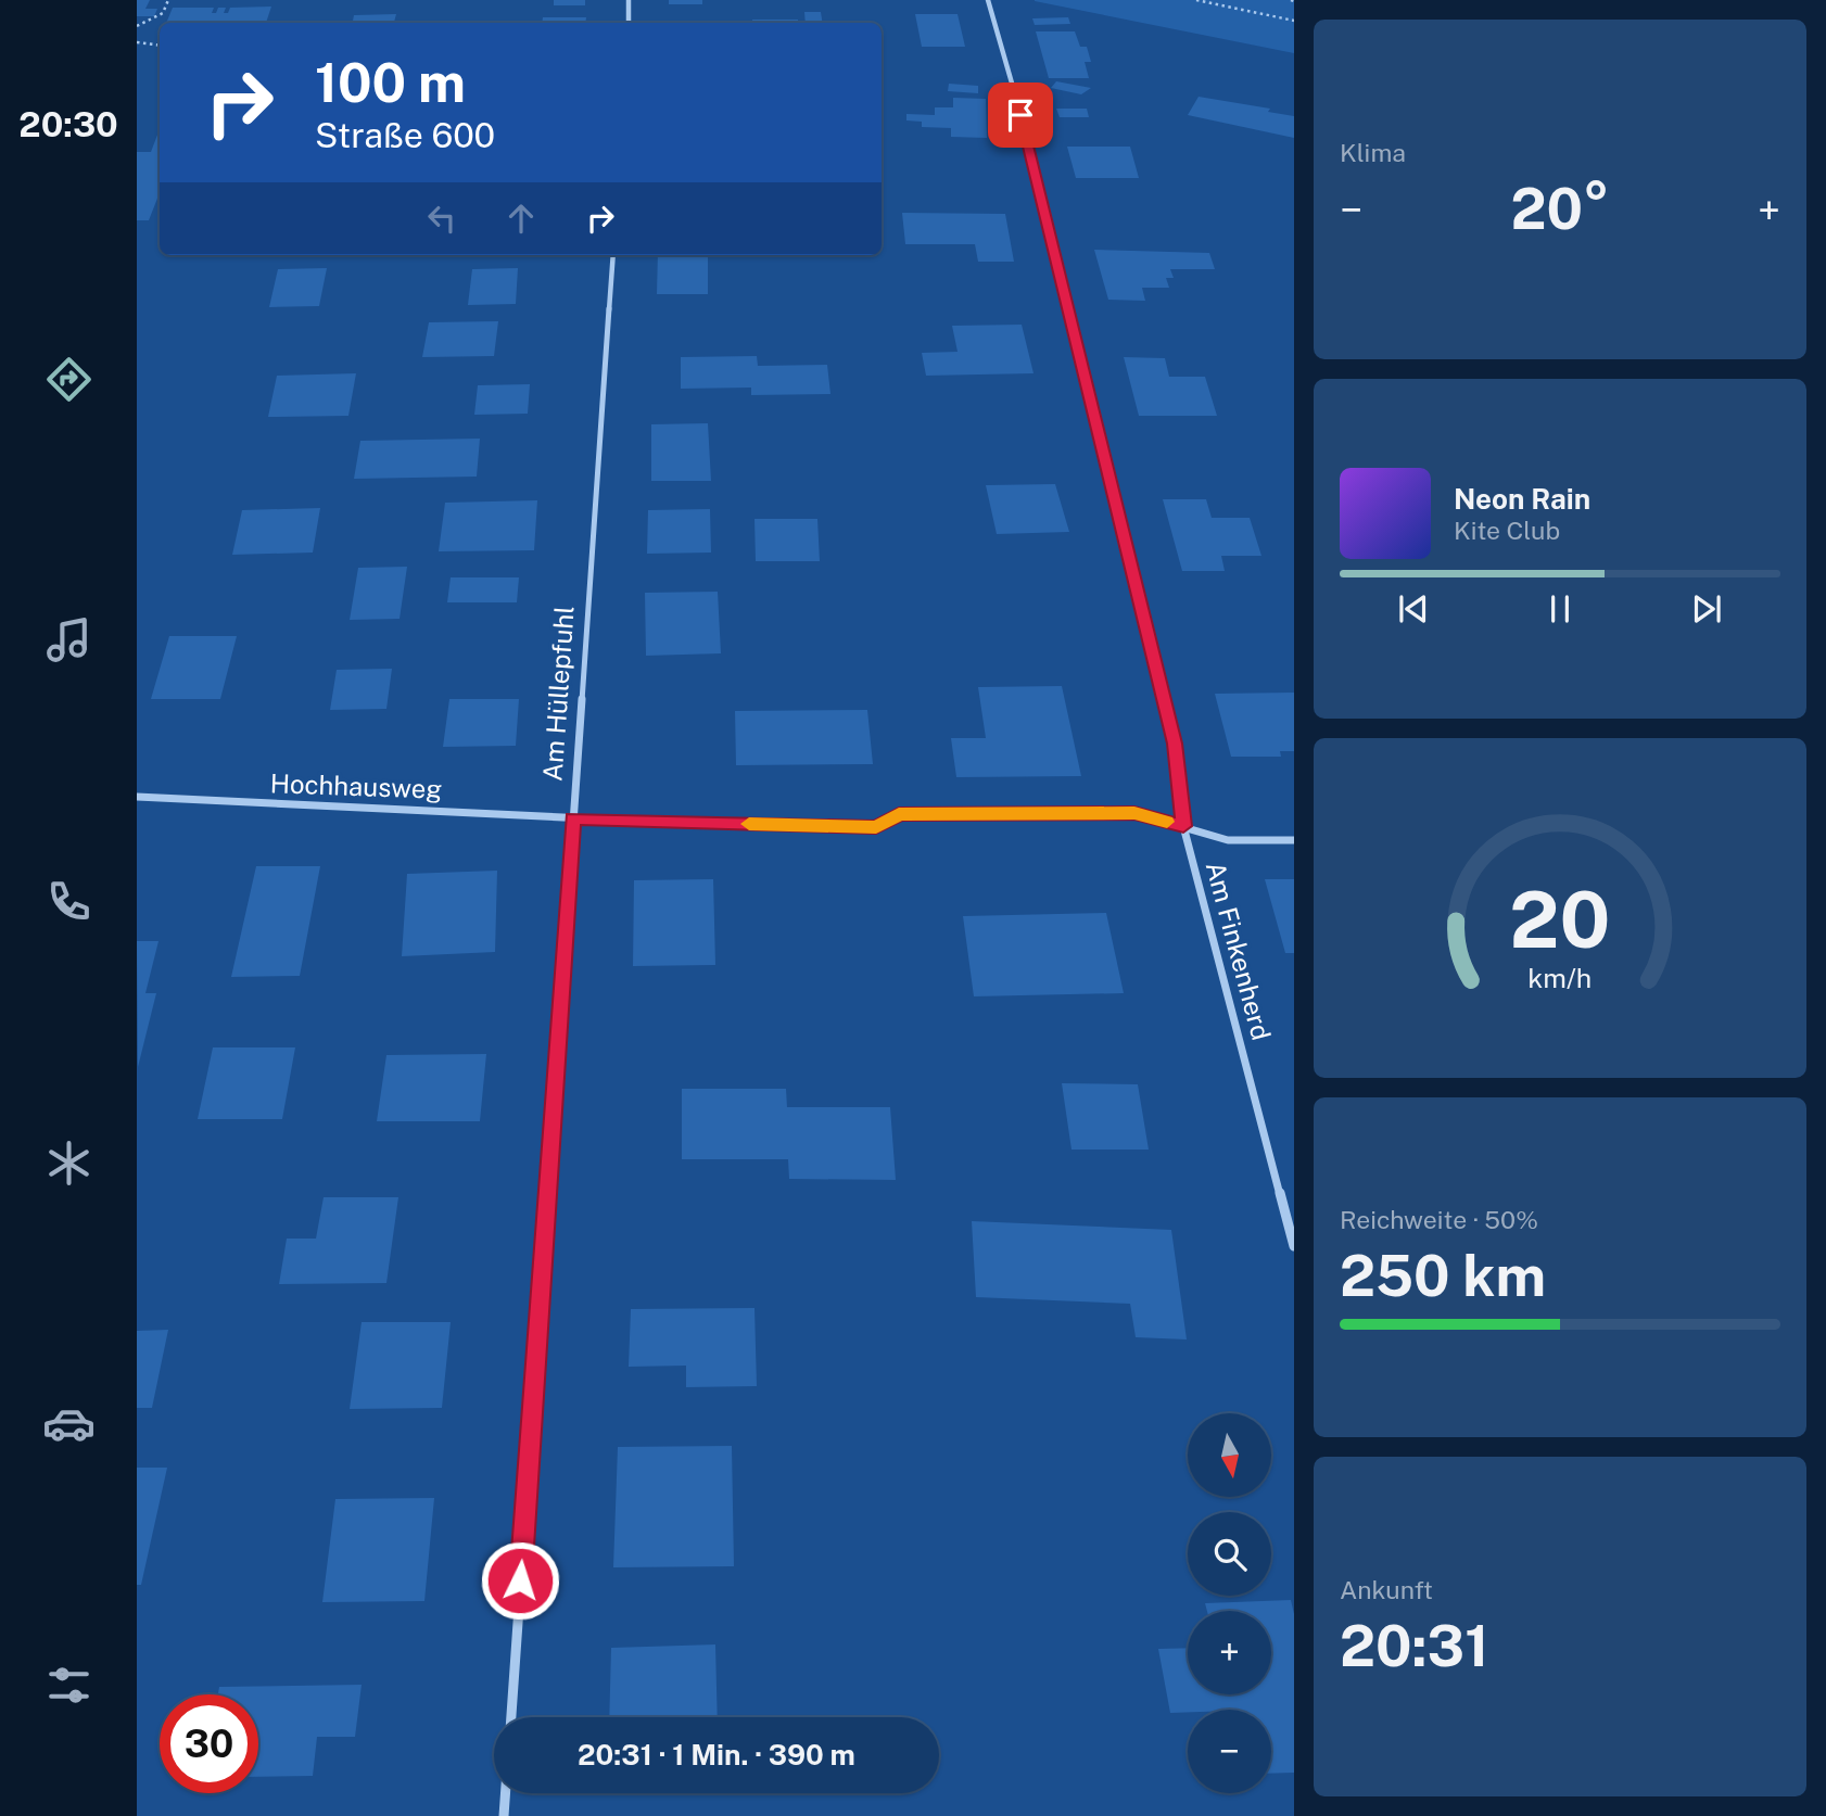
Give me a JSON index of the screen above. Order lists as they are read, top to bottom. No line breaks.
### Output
{"streets":{"street":["Am Hüllepfuhl","Hochhausweg","Am Finkenherd"]},"crossings":[["Am Hüllepfuhl","Hochhausweg"],["Hochhausweg","Am Finkenherd"]],"north":"bottom","page":{"tabs":"20:30","tile":["Klima",["Reichweite · 50%","250 km"],["Ankunft","20:31"]],"turn":["100 m","Straße 600"],"heat":["−","20°","+"],"song":["Neon Rain","Kite Club"],"map_buttons":["+","−"],"limit":"30","trip":"20:31 · 1 Min. · 390 m","gauge":["20","km/h"]}}
